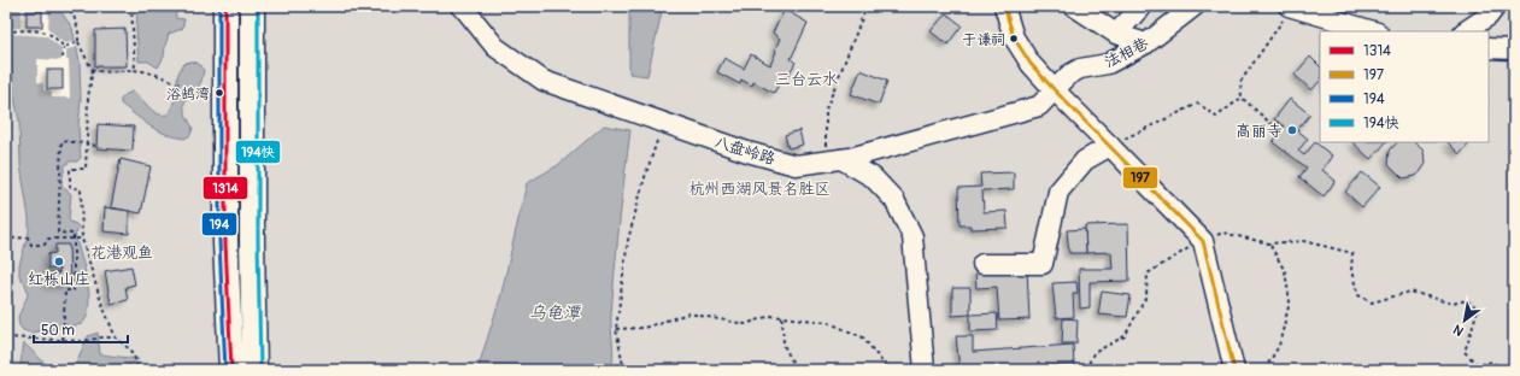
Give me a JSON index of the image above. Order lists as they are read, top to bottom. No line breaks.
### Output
{"streets":{"street":["法相巷","八盘岭路"]},"crossings":[["法相巷","八盘岭路"]],"water":["乌龟潭"],"parks":["三台云水","杭州西湖风景名胜区","花港观鱼"],"places":["于谦祠","浴鹄湾","高丽寺","红栎山庄"],"lines":["transit line 1314","transit line 197","transit line 194","transit line 194快"],"legend":["1314","197","194","194快"],"scale_bar":"50 m","north":"bottom left"}
